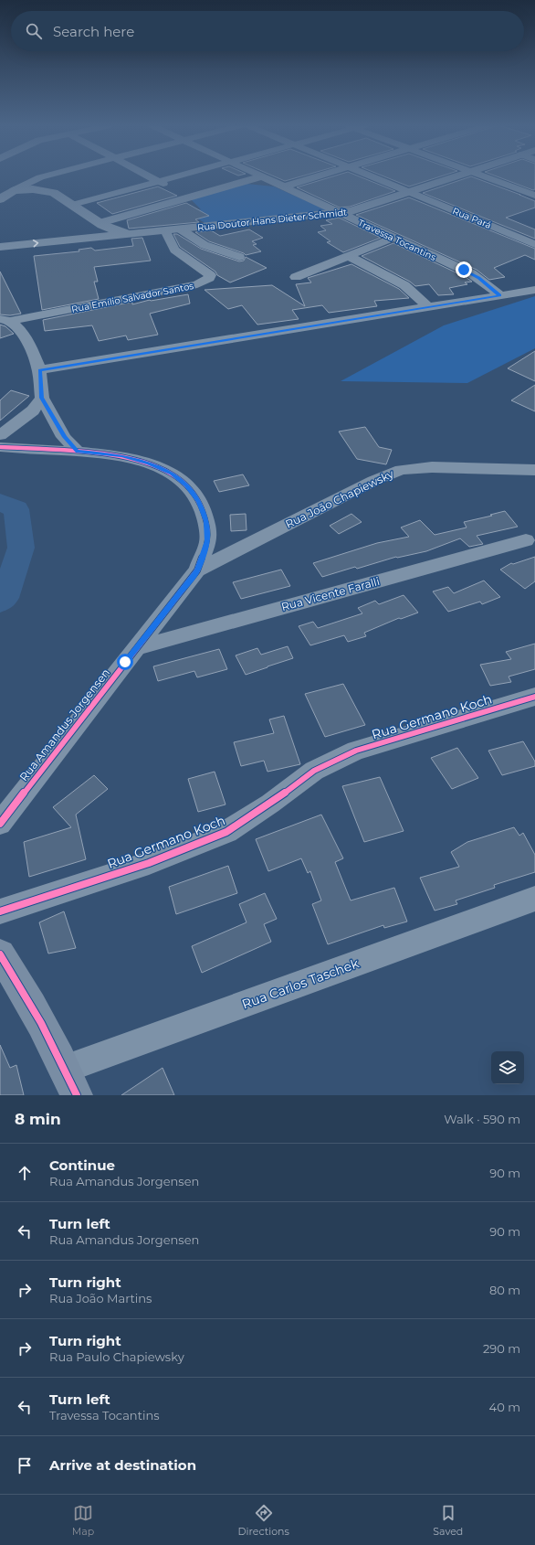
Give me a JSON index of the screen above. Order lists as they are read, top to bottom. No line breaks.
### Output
{"streets":{"street":["Rua Pará","Rua Doutor Hans Dieter Schmidt","Travessa Tocantins","Rua Emílio Salvador Santos","Rua João Chapiewsky","Rua Vicente Faralli","Rua Germano Koch","Rua Amandus Jorgensen","Rua Carlos Taschek"]},"crossings":[["Rua Pará","Rua Doutor Hans Dieter Schmidt"],["Rua Doutor Hans Dieter Schmidt","Travessa Tocantins"],["Rua Doutor Hans Dieter Schmidt","Rua Emílio Salvador Santos"],["Rua João Chapiewsky","Rua Amandus Jorgensen"],["Rua Vicente Faralli","Rua Amandus Jorgensen"]],"page":{"search":"Search here","heading":["8 min","Walk · 590 m"],"list":[["Continue","Rua Amandus Jorgensen","90 m"],["Turn left","Rua Amandus Jorgensen","90 m"],["Turn right","Rua João Martins","80 m"],["Turn right","Rua Paulo Chapiewsky","290 m"],["Turn left","Travessa Tocantins","40 m"],"Arrive at destination"],"nav":["Map","Directions","Saved"]}}
